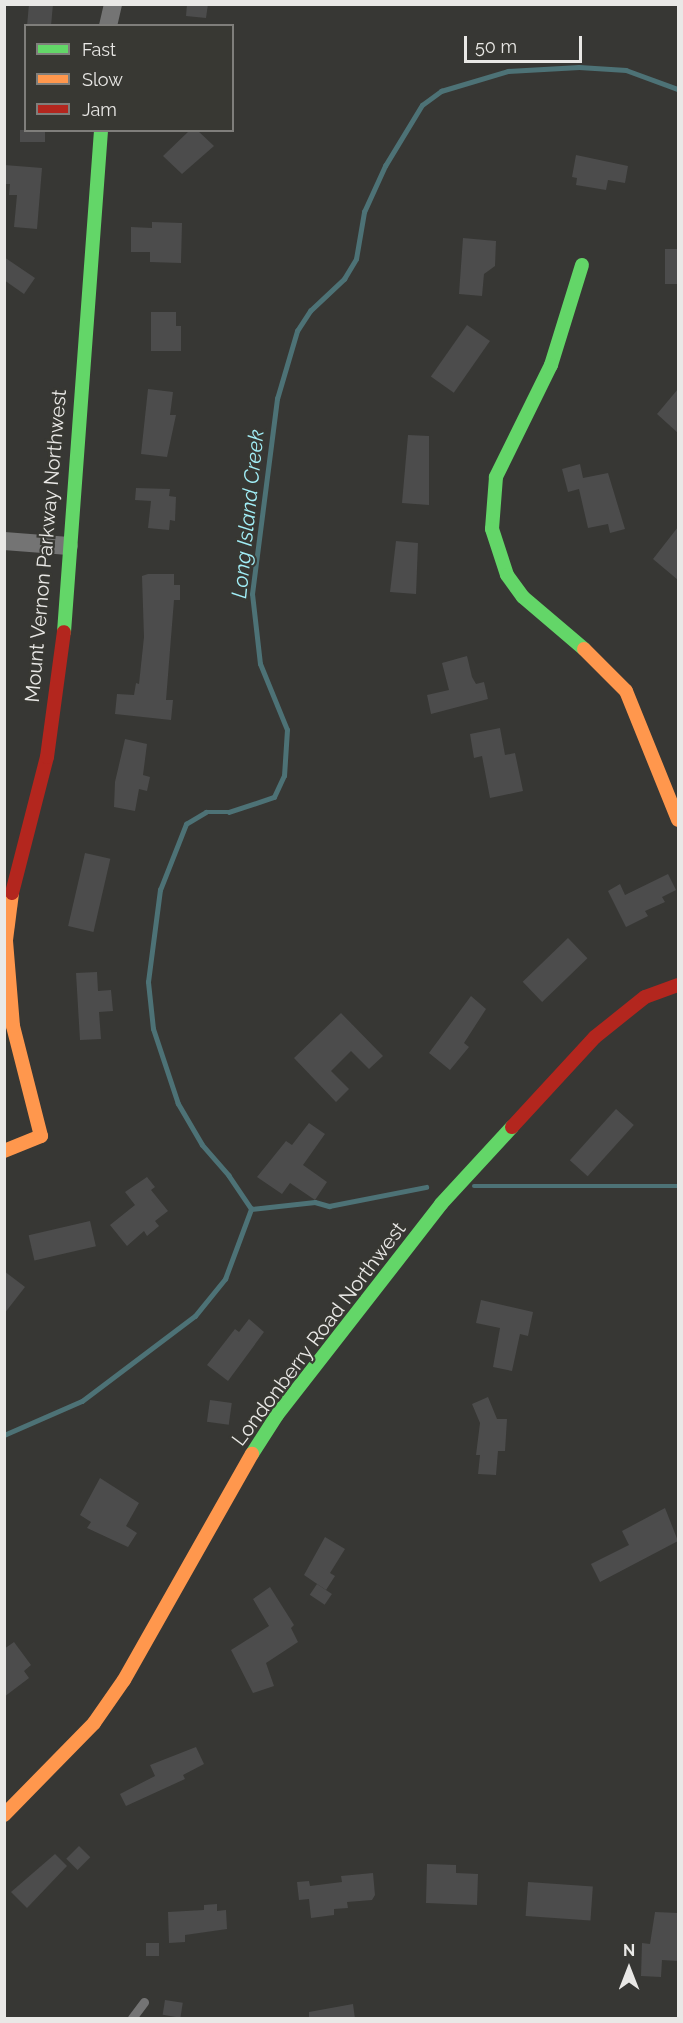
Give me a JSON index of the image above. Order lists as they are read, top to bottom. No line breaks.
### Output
{"streets":{"street":["Mount Vernon Parkway Northwest","Londonberry Road Northwest"]},"water":["Long Island Creek"],"legend":["Fast","Slow","Jam"],"scale_bar":"50 m","north":"top"}
